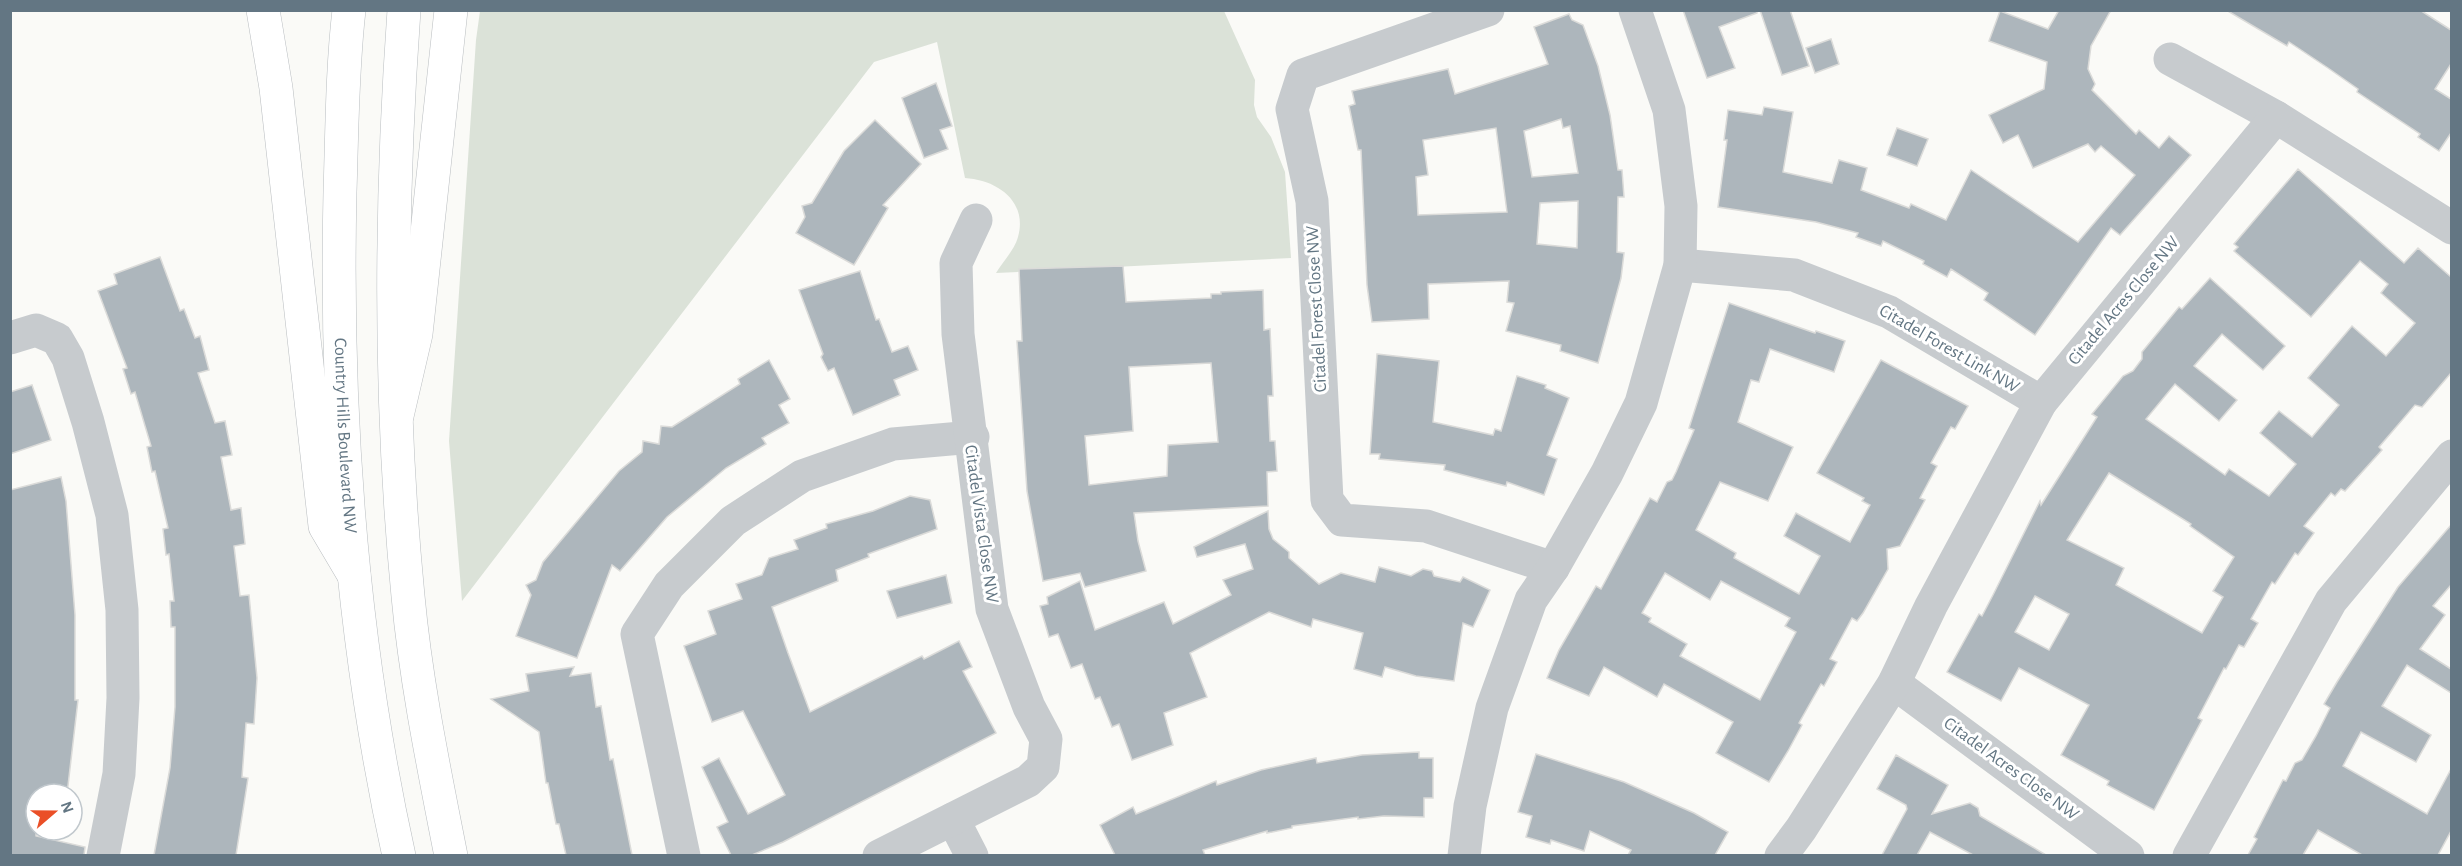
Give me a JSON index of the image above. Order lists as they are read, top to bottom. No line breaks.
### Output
{"streets":{"main road":["Country Hills Boulevard NW"],"street":["Citadel Acres Close NW","Citadel Forest Close NW","Citadel Forest Link NW","Citadel Vista Close NW"]},"crossings":[["Citadel Acres Close NW","Citadel Forest Link NW"]],"north":"right"}
